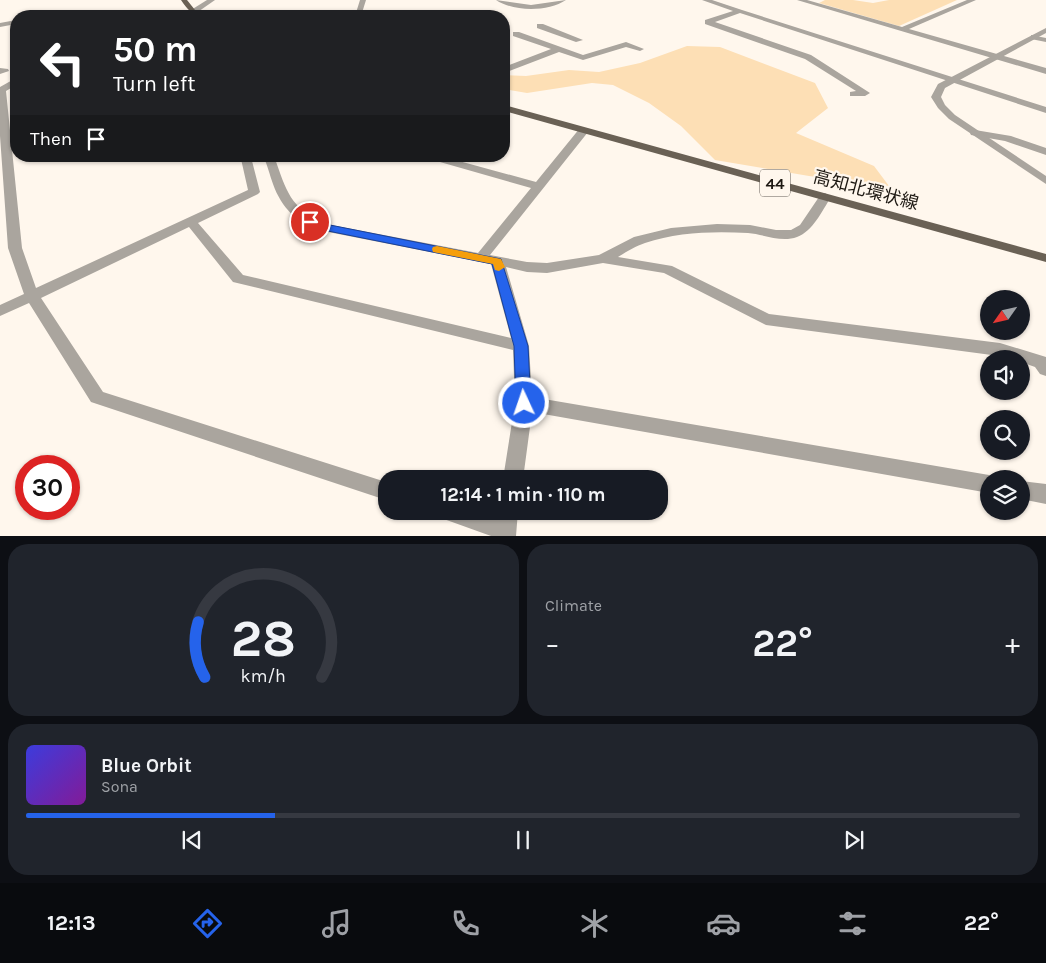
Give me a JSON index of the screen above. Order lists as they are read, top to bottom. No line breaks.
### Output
{"streets":{"main road":["44","高知北環状線"]},"north":"bottom left","page":{"turn":["50 m","Turn left"],"then":"Then","limit":"30","trip":"12:14 · 1 min · 110 m","tile":"Climate","heat":["−","22°","+"],"song":["Blue Orbit","Sona"],"tabs":["12:13","22°"],"gauge":["28","km/h"]}}
